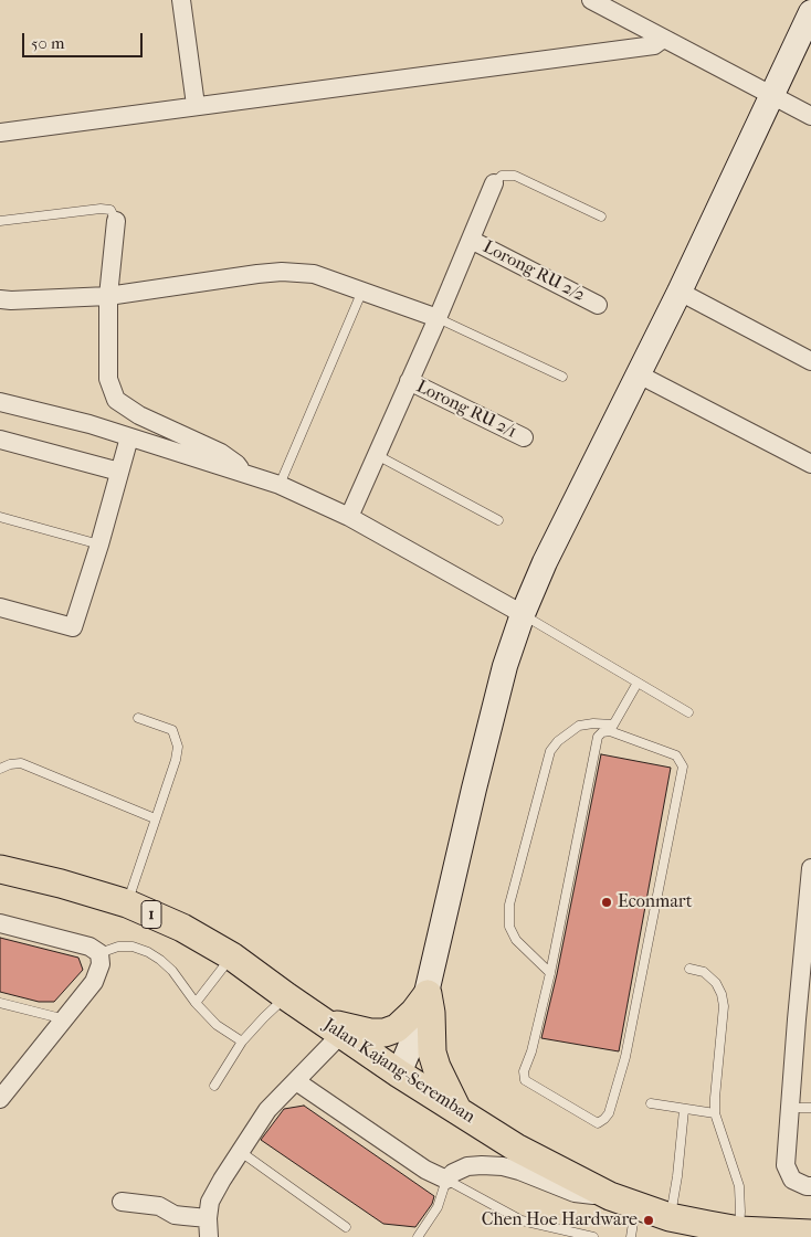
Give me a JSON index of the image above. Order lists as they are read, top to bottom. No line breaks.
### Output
{"streets":{"main road":["1","Jalan Kajang-Seremban"],"street":["Lorong RU 2/2","Lorong RU 2/1"]},"places":["Econmart","Chen Hoe Hardware"],"scale_bar":"50 m"}
